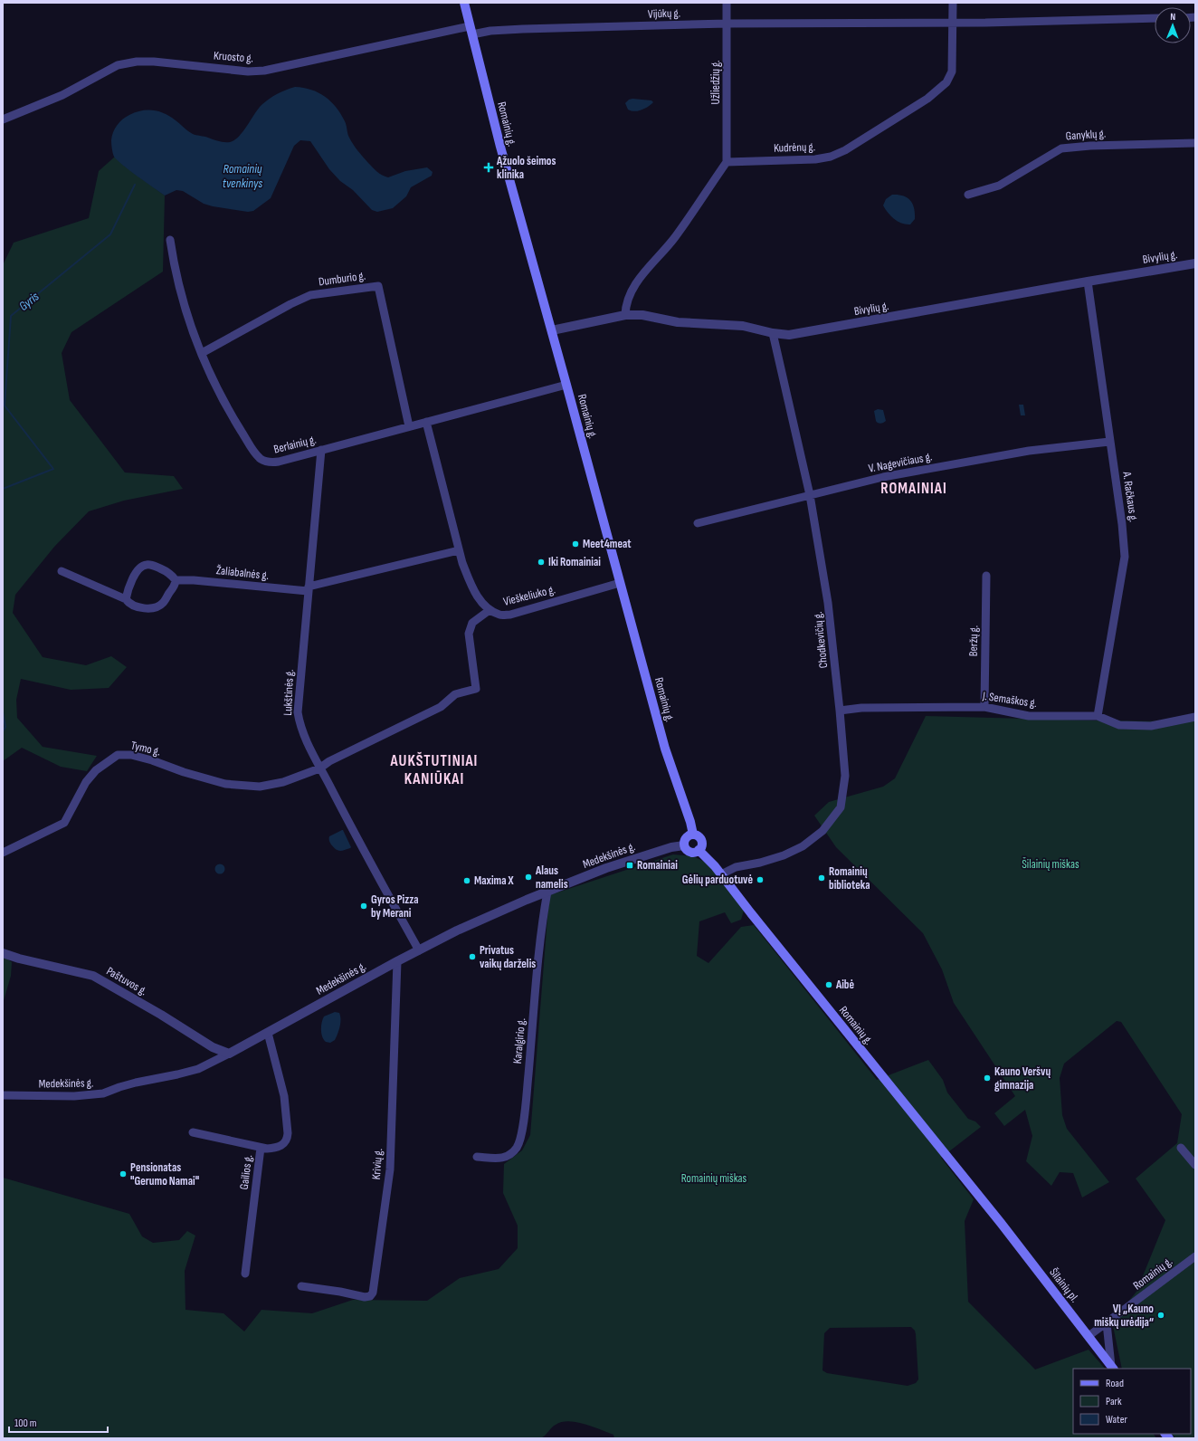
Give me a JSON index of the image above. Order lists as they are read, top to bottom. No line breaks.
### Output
{"streets":{"main road":["Romainių g.","Šilainių pl."],"street":["Vijūkų g.","Kruosto g.","Užliedžių g.","Ganyklų g.","Kudrėnų g.","Bivylių g.","Dumburio g.","Berlainių g.","V. Nagevičiaus g.","A. Račkaus g.","Žaliabalnės g.","Vieškeliuko g.","Chodkevičių g.","Beržų g.","Lukštinės g.","J. Semaškos g.","Tymo g.","Medekšinės g.","Paštuvos g.","Karalgirio g.","Krivių g.","Gailios g."]},"crossings":[["Vijūkų g.","Kruosto g."],["Vijūkų g.","Užliedžių g."],["Vijūkų g.","Romainių g."],["Vijūkų g.","Kudrėnų g."],["Kruosto g.","Romainių g."],["Užliedžių g.","Kudrėnų g."],["Romainių g.","Bivylių g."],["Romainių g.","Berlainių g."],["Romainių g.","Vieškeliuko g."],["Romainių g.","Chodkevičių g."],["Romainių g.","Medekšinės g."],["Romainių g.","Šilainių pl."],["Bivylių g.","A. Račkaus g."],["Bivylių g.","Chodkevičių g."],["Dumburio g.","Berlainių g."],["Berlainių g.","Vieškeliuko g."],["Berlainių g.","Lukštinės g."],["V. Nagevičiaus g.","A. Račkaus g."],["V. Nagevičiaus g.","Chodkevičių g."],["A. Račkaus g.","J. Semaškos g."],["Žaliabalnės g.","Lukštinės g."],["Vieškeliuko g.","Tymo g."],["Chodkevičių g.","J. Semaškos g."],["Beržų g.","J. Semaškos g."],["Lukštinės g.","Tymo g."],["Lukštinės g.","Medekšinės g."],["Medekšinės g.","Paštuvos g."],["Medekšinės g.","Karalgirio g."],["Medekšinės g.","Krivių g."],["Medekšinės g.","Gailios g."]],"districts":["ROMAINIAI","AUKŠTUTINIAI KANIŪKAI"],"water":["Romainių tvenkinys","Gyris"],"parks":["Šilainių miškas","Romainių miškas"],"places":{"health":["Ąžuolo šeimos klinika"],"other":["Meet4meat","Iki Romainiai","Alaus namelis","Romainių biblioteka","Gėlių parduotuvė","Maxima X","Gyros Pizza by Merani","Privatus vaikų darželis","Aibė","Kauno Veršvų gimnazija","Pensionatas \"Gerumo Namai\"","VĮ „Kauno miškų urėdija“"],"transit":["Romainiai"]},"legend":["Road","Park","Water"],"scale_bar":"100 m","north":"top"}
